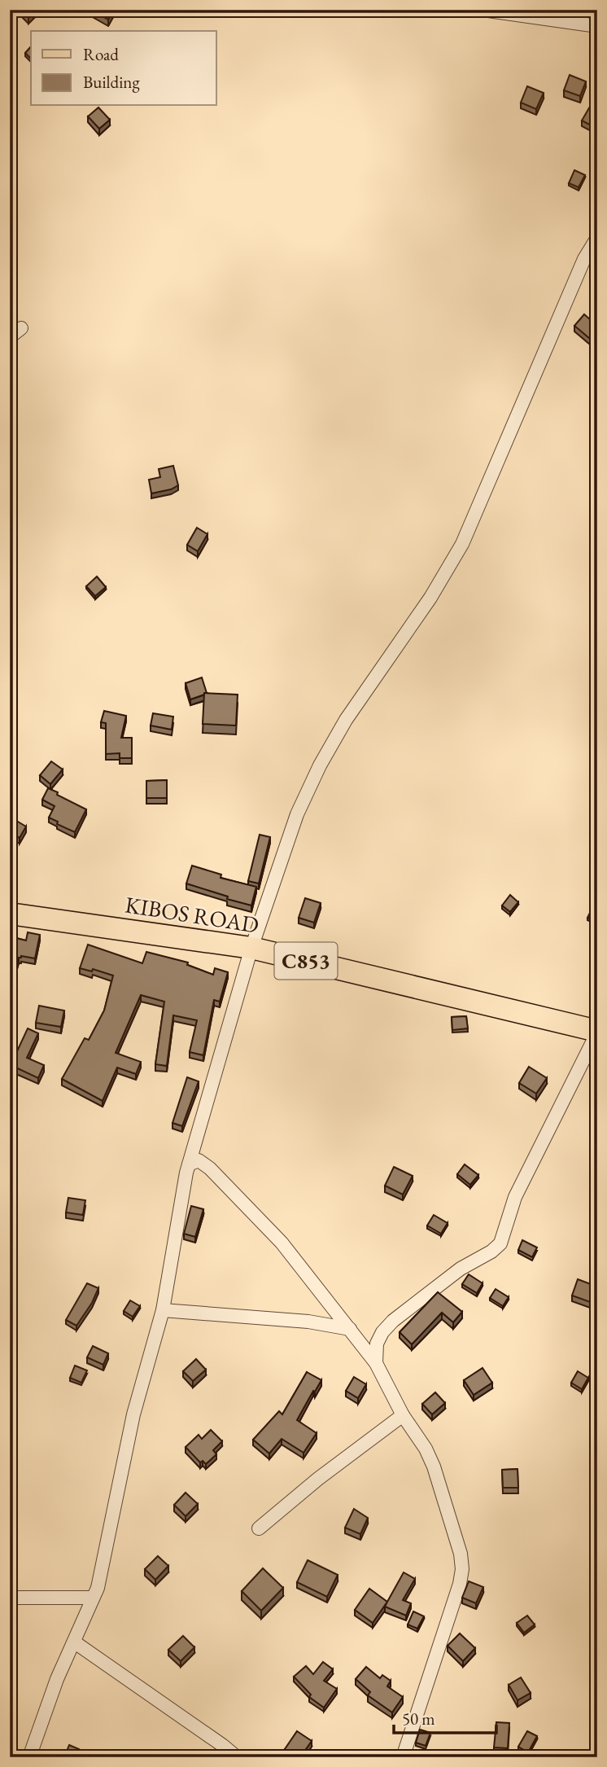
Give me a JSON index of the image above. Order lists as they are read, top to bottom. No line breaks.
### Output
{"streets":{"main road":["KIBOS ROAD","C853"]},"legend":["Road","Building"],"scale_bar":"50 m"}
